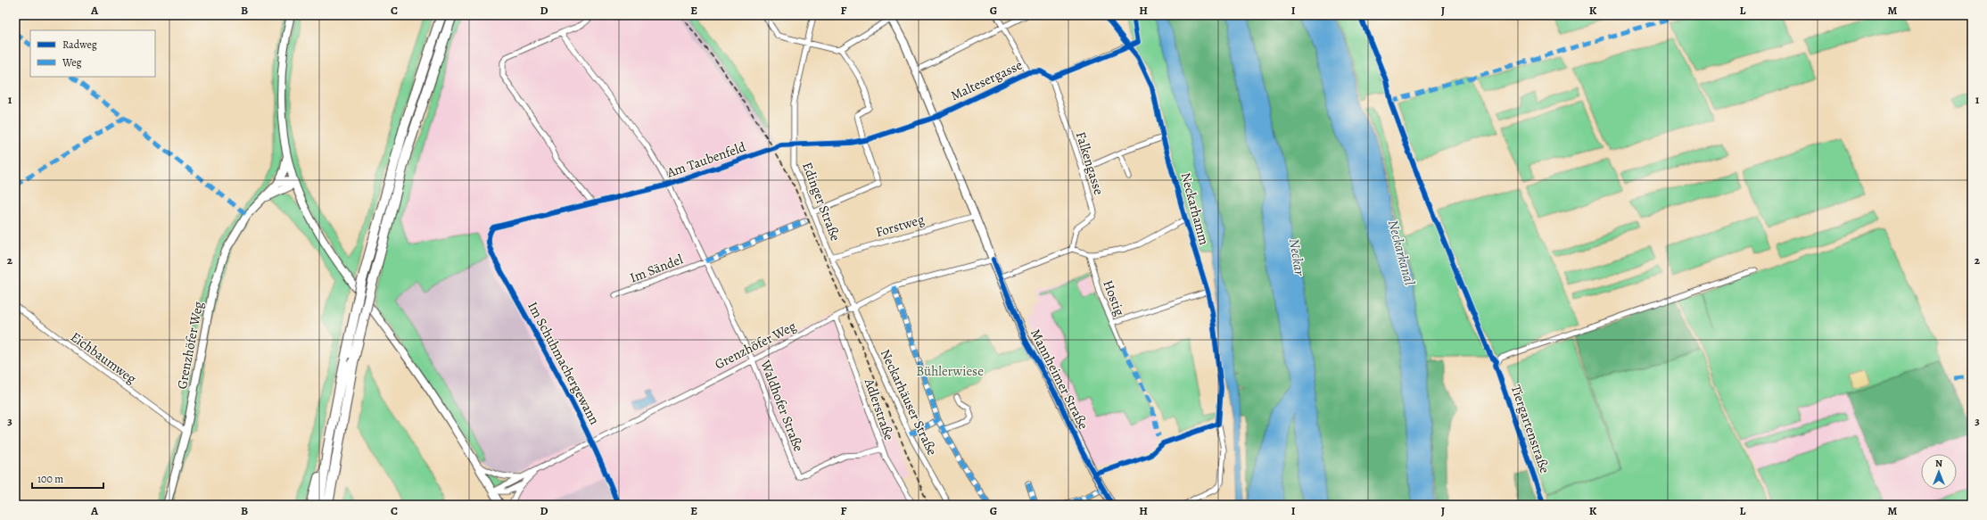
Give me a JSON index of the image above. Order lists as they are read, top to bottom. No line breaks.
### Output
{"streets":{"main road":["Grenzhöfer Weg","Mannheimer Straße"],"street":["Maltesergasse","Am Taubenfeld","Falkengasse","Edinger Straße","Neckarhamm","Forstweg","Im Sändel","Hostig","Eichbaumweg","Im Schuhmachergewann","Neckarhäuser Straße","Waldhofer Straße","Adlerstraße","Tiergartenstraße"]},"crossings":[["Maltesergasse","Am Taubenfeld"],["Maltesergasse","Falkengasse"],["Maltesergasse","Mannheimer Straße"],["Am Taubenfeld","Edinger Straße"],["Am Taubenfeld","Im Schuhmachergewann"],["Am Taubenfeld","Mannheimer Straße"],["Am Taubenfeld","Waldhofer Straße"],["Edinger Straße","Forstweg"],["Edinger Straße","Grenzhöfer Weg"],["Edinger Straße","Neckarhäuser Straße"],["Forstweg","Mannheimer Straße"],["Im Sändel","Waldhofer Straße"],["Grenzhöfer Weg","Eichbaumweg"],["Grenzhöfer Weg","Im Schuhmachergewann"],["Grenzhöfer Weg","Mannheimer Straße"],["Grenzhöfer Weg","Neckarhäuser Straße"],["Grenzhöfer Weg","Waldhofer Straße"],["Grenzhöfer Weg","Adlerstraße"],["Waldhofer Straße","Adlerstraße"]],"water":["Neckarkanal","Neckar"],"parks":["Bühlerwiese"],"legend":["Radweg","Weg"],"scale_bar":"100 m","north":"top","grid":{"columns":["A","B","C","D","E","F","G","H","I","J","K","L","M"],"rows":["1","2","3"]}}
